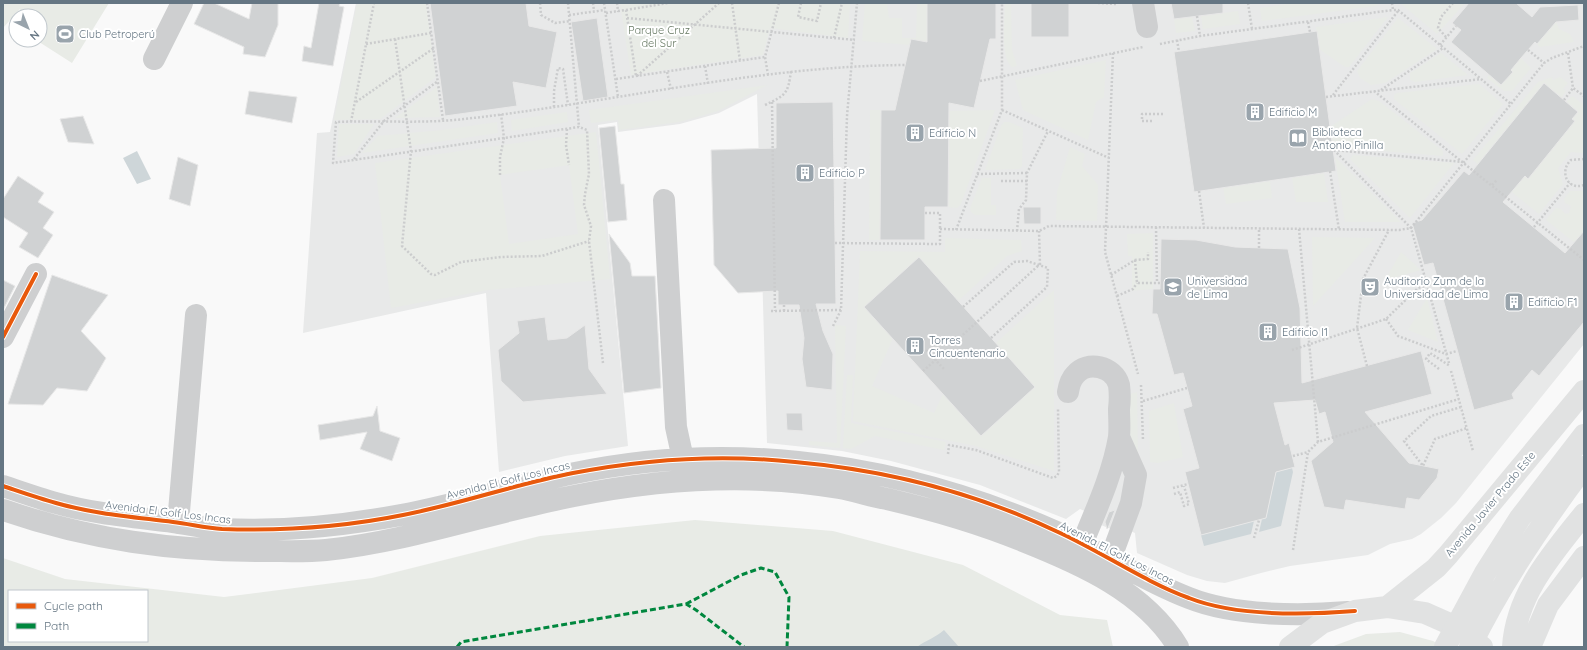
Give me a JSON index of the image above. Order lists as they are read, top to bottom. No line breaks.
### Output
{"streets":{"main road":["Avenida Javier Prado Este"],"street":["Avenida El Golf Los Incas"]},"parks":["Parque Cruz del Sur"],"places":{"sports":["Club Petroperú"],"building":["Edificio M","Edificio N","Edificio P","Edificio F1","Edificio I1","Torres Cincuentenario"],"library":["Biblioteca Antonio Pinilla"],"school or university":["Universidad de Lima"],"theatre":["Auditorio Zum de la Universidad de Lima"]},"legend":["Cycle path","Path"],"north":"bottom right"}
